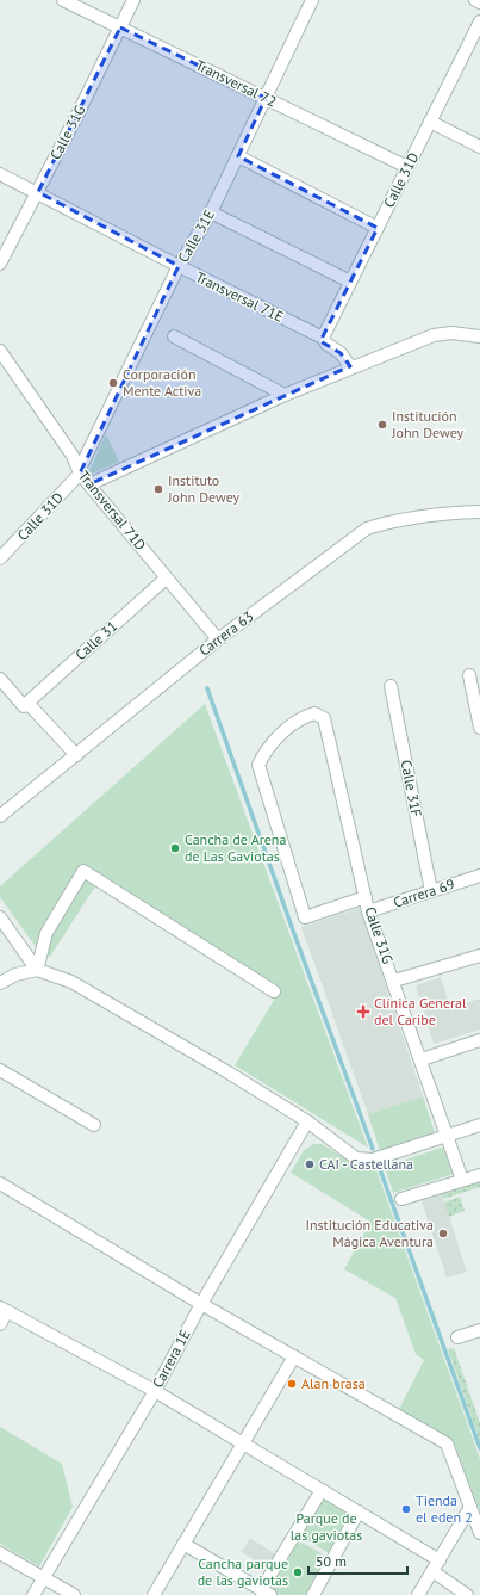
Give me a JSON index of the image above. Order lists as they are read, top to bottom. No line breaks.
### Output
{"streets":{"street":["Transversal 72","Calle 31G","Calle 31D","Calle 31E","Transversal 71E","Transversal 71D","Carrera 63","Calle 31","Calle 31F","Carrera 69","Carrera 1E"]},"crossings":[["Transversal 72","Calle 31G"],["Transversal 72","Calle 31D"],["Transversal 72","Calle 31E"],["Calle 31G","Transversal 71E"],["Calle 31G","Carrera 69"],["Calle 31D","Calle 31E"],["Calle 31D","Transversal 71E"],["Calle 31D","Transversal 71D"],["Calle 31E","Transversal 71E"],["Calle 31E","Transversal 71D"],["Transversal 71D","Carrera 63"],["Transversal 71D","Calle 31"],["Calle 31F","Carrera 69"]],"parks":["Parque de las gaviotas"],"places":{"other":["Corporación Mente Activa","Institución John Dewey","Instituto John Dewey","Cancha de Arena de Las Gaviotas","CAI - Castellana","Institución Educativa Mágica Aventura","Alan brasa","Tienda el eden 2","Cancha parque de las gaviotas"],"health":["Clínica General del Caribe"]},"scale_bar":"50 m"}
